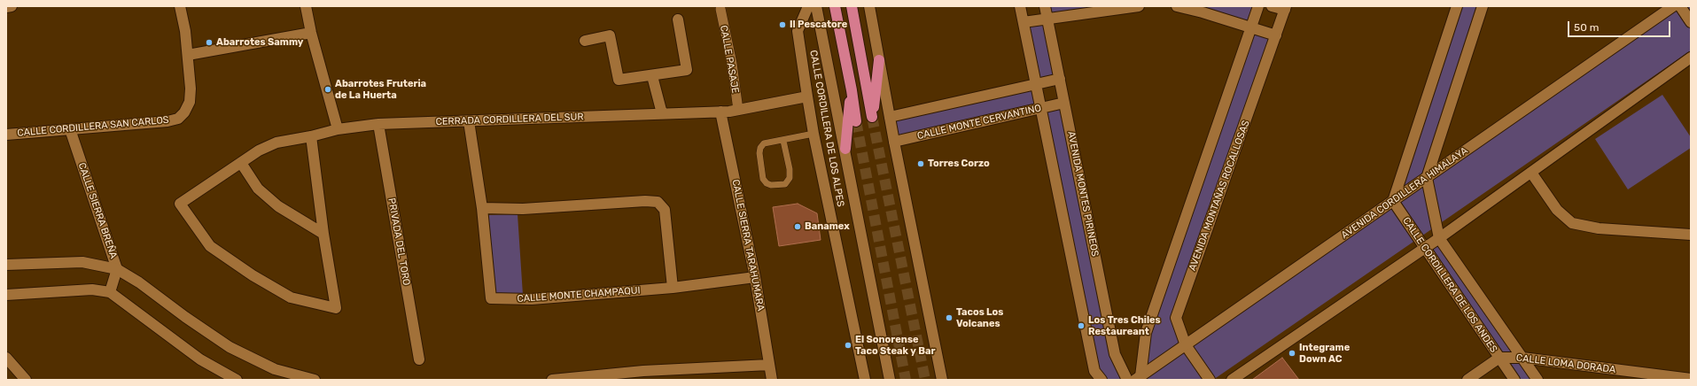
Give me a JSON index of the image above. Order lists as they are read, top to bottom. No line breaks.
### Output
{"streets":{"street":["CALLE PASAJE","CERRADA CORDILLERA DEL SUR","CALLE MONTE CERVANTINO","CALLE CORDILLERA SAN CARLOS","CALLE CORDILLERA DE LOS ALPES","AVENIDA CORDILLERA HIMALAYA","AVENIDA MONTES PIRINEOS","AVENIDA MONTAÑAS ROCALLOSAS","CALLE SIERRA BREÑA","PRIVADA DEL TORO","CALLE SIERRA TARAHUMARA","CALLE CORDILLERA DE LOS ANDES","CALLE MONTE CHAMPAQUI","CALLE LOMA DORADA"]},"crossings":[["CALLE PASAJE","CERRADA CORDILLERA DEL SUR"],["CERRADA CORDILLERA DEL SUR","CALLE CORDILLERA DE LOS ALPES"],["CERRADA CORDILLERA DEL SUR","PRIVADA DEL TORO"],["CERRADA CORDILLERA DEL SUR","CALLE SIERRA TARAHUMARA"],["CERRADA CORDILLERA DEL SUR","CALLE MONTE CHAMPAQUI"],["CALLE MONTE CERVANTINO","AVENIDA MONTES PIRINEOS"],["CALLE CORDILLERA SAN CARLOS","CALLE SIERRA BREÑA"],["AVENIDA CORDILLERA HIMALAYA","AVENIDA MONTAÑAS ROCALLOSAS"],["AVENIDA CORDILLERA HIMALAYA","CALLE CORDILLERA DE LOS ANDES"],["CALLE SIERRA TARAHUMARA","CALLE MONTE CHAMPAQUI"],["CALLE CORDILLERA DE LOS ANDES","CALLE LOMA DORADA"]],"places":["Il Pescatore","Abarrotes Sammy","Abarrotes Fruteria de La Huerta","Torres Corzo","Banamex","Tacos Los Volcanes","Los Tres Chiles Restaureant","El Sonorense Taco Steak y Bar","Integrame Down AC"],"scale_bar":"50 m"}
